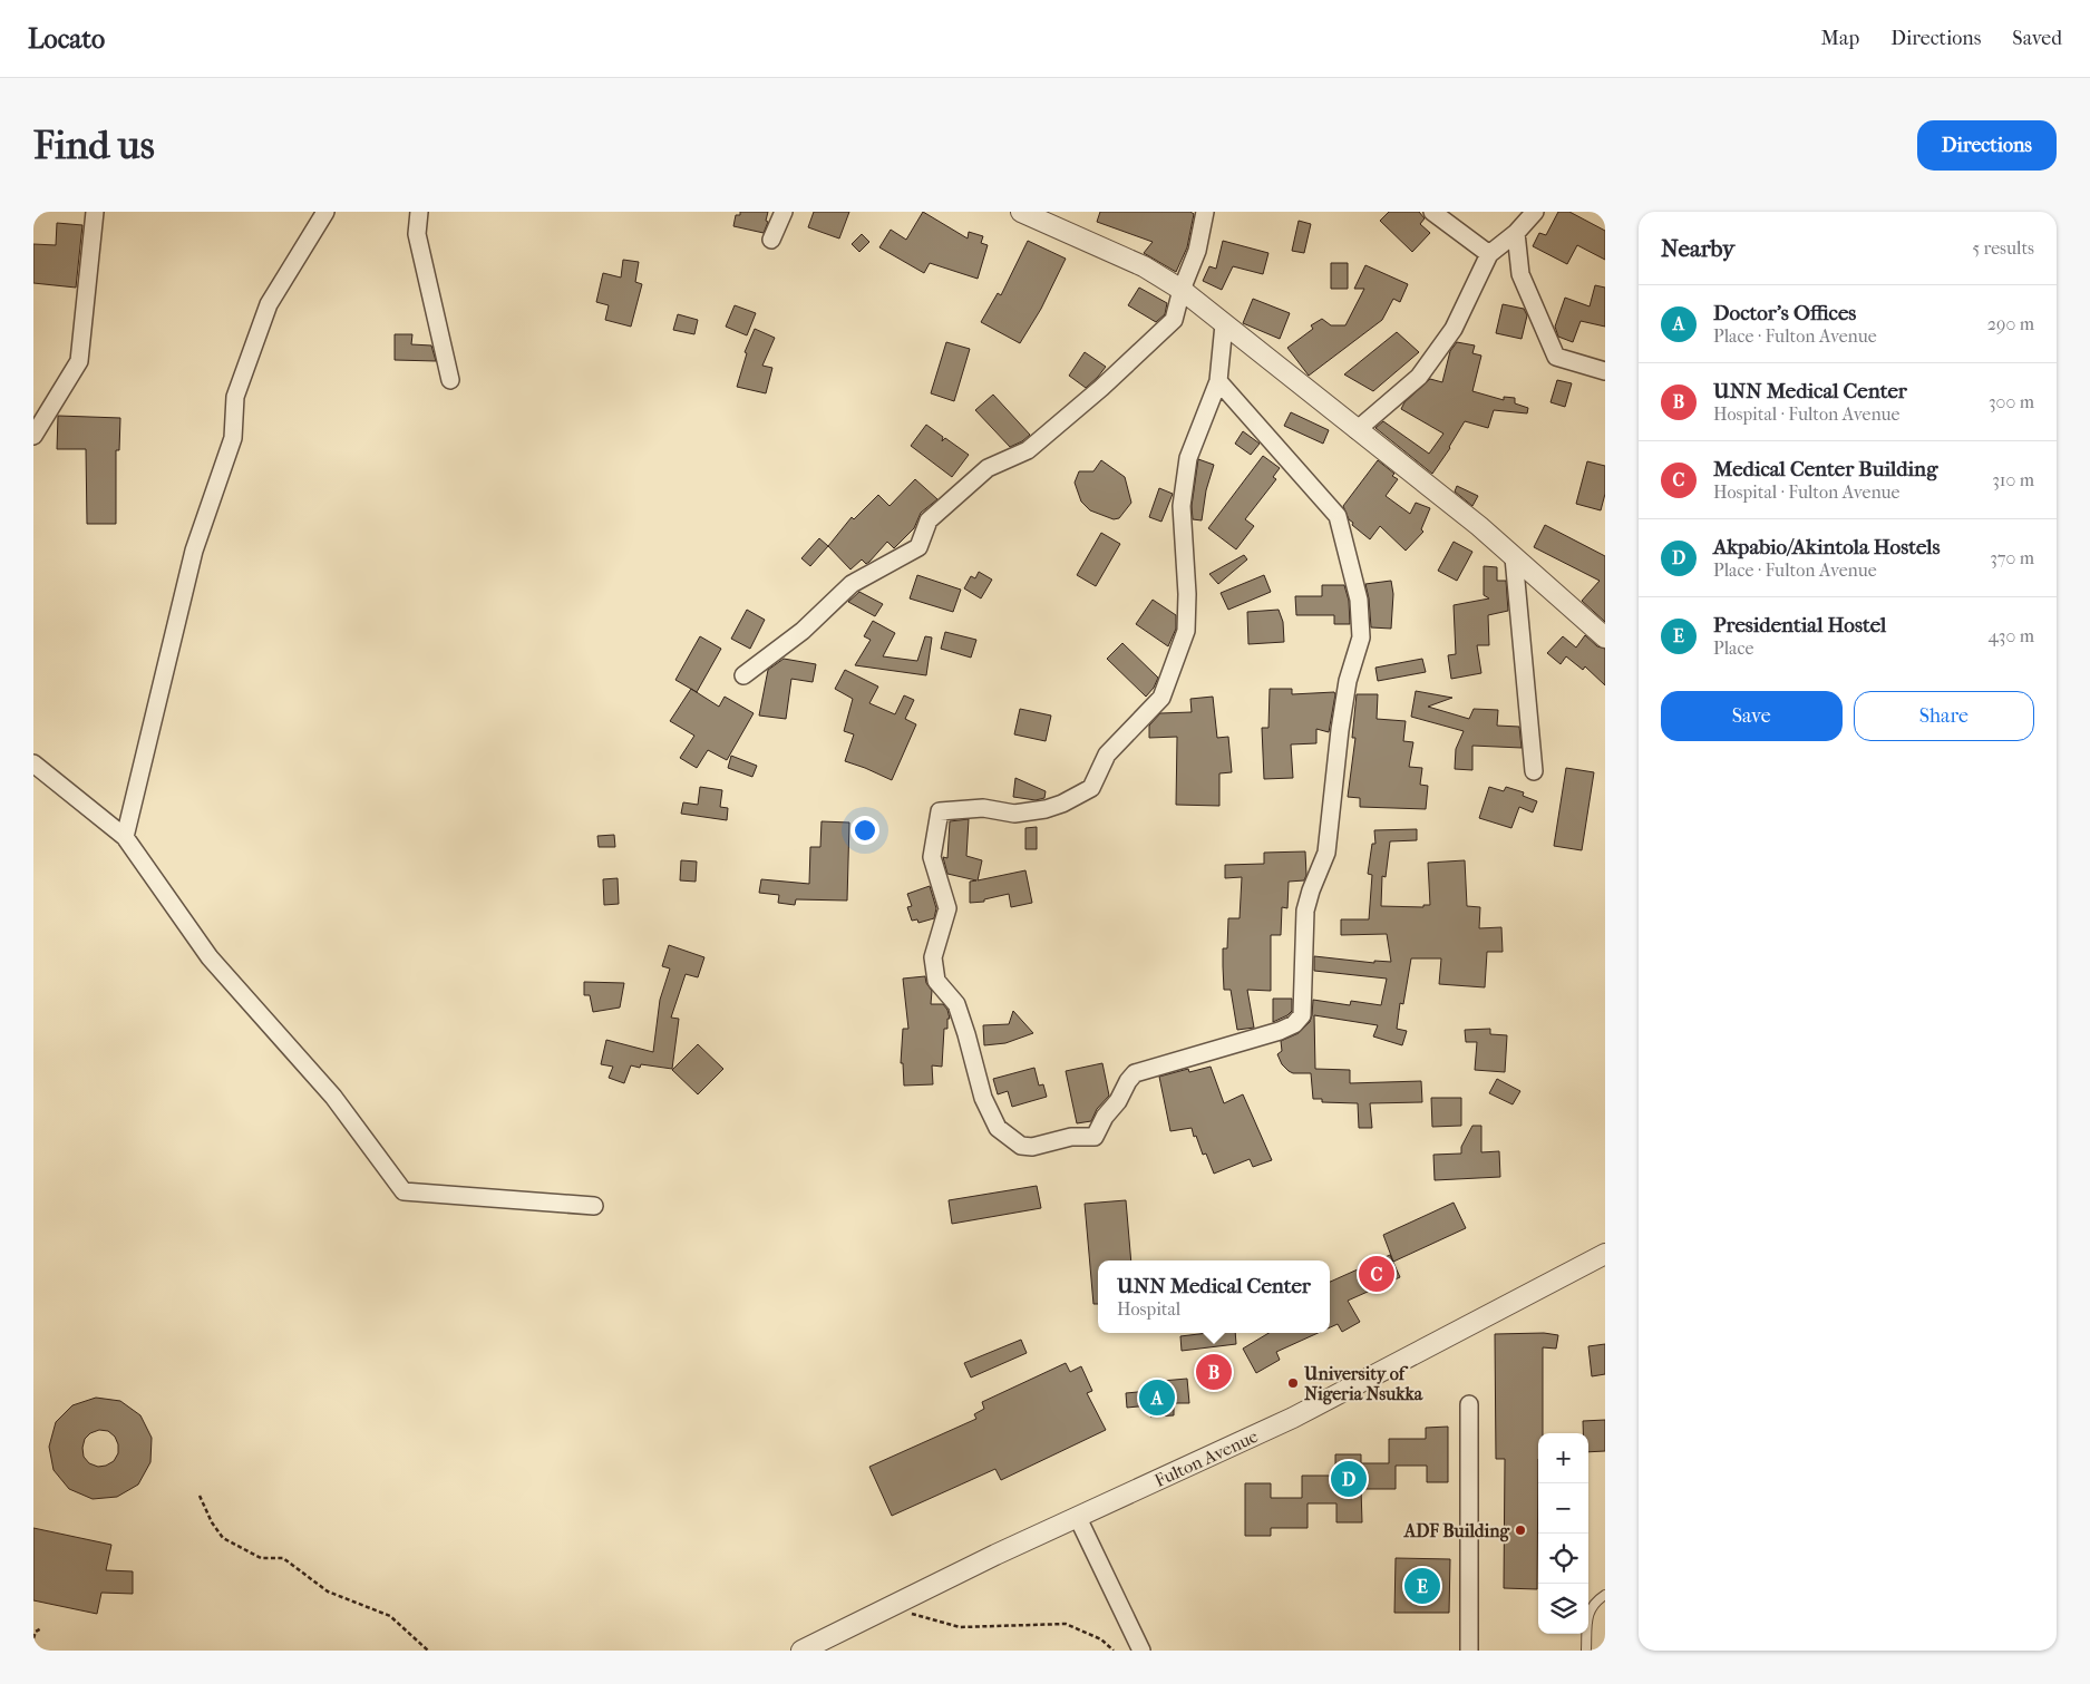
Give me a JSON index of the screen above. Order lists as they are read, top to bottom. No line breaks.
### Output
{"streets":{"street":["Fulton Avenue"]},"places":["University of Nigeria Nsukka","ADF Building"],"page":{"header":"Locato","nav":["Map","Directions","Saved"],"buttons":["Directions",["Save","Share"]],"title":"Find us","heading":["Nearby","5 results"],"list":[{"mark":"A","name":"Doctor's Offices","note":"Place · Fulton Avenue","value":"290 m"},{"mark":"B","name":"UNN Medical Center","note":"Hospital · Fulton Avenue","value":"300 m"},{"mark":"C","name":"Medical Center Building","note":"Hospital · Fulton Avenue","value":"310 m"},{"mark":"D","name":"Akpabio/Akintola Hostels","note":"Place · Fulton Avenue","value":"370 m"},{"mark":"E","name":"Presidential Hostel","note":"Place","value":"430 m"}],"pins":["C","B","A","D","E"],"popup":["UNN Medical Center","Hospital"],"map_buttons":["+","−"]}}
